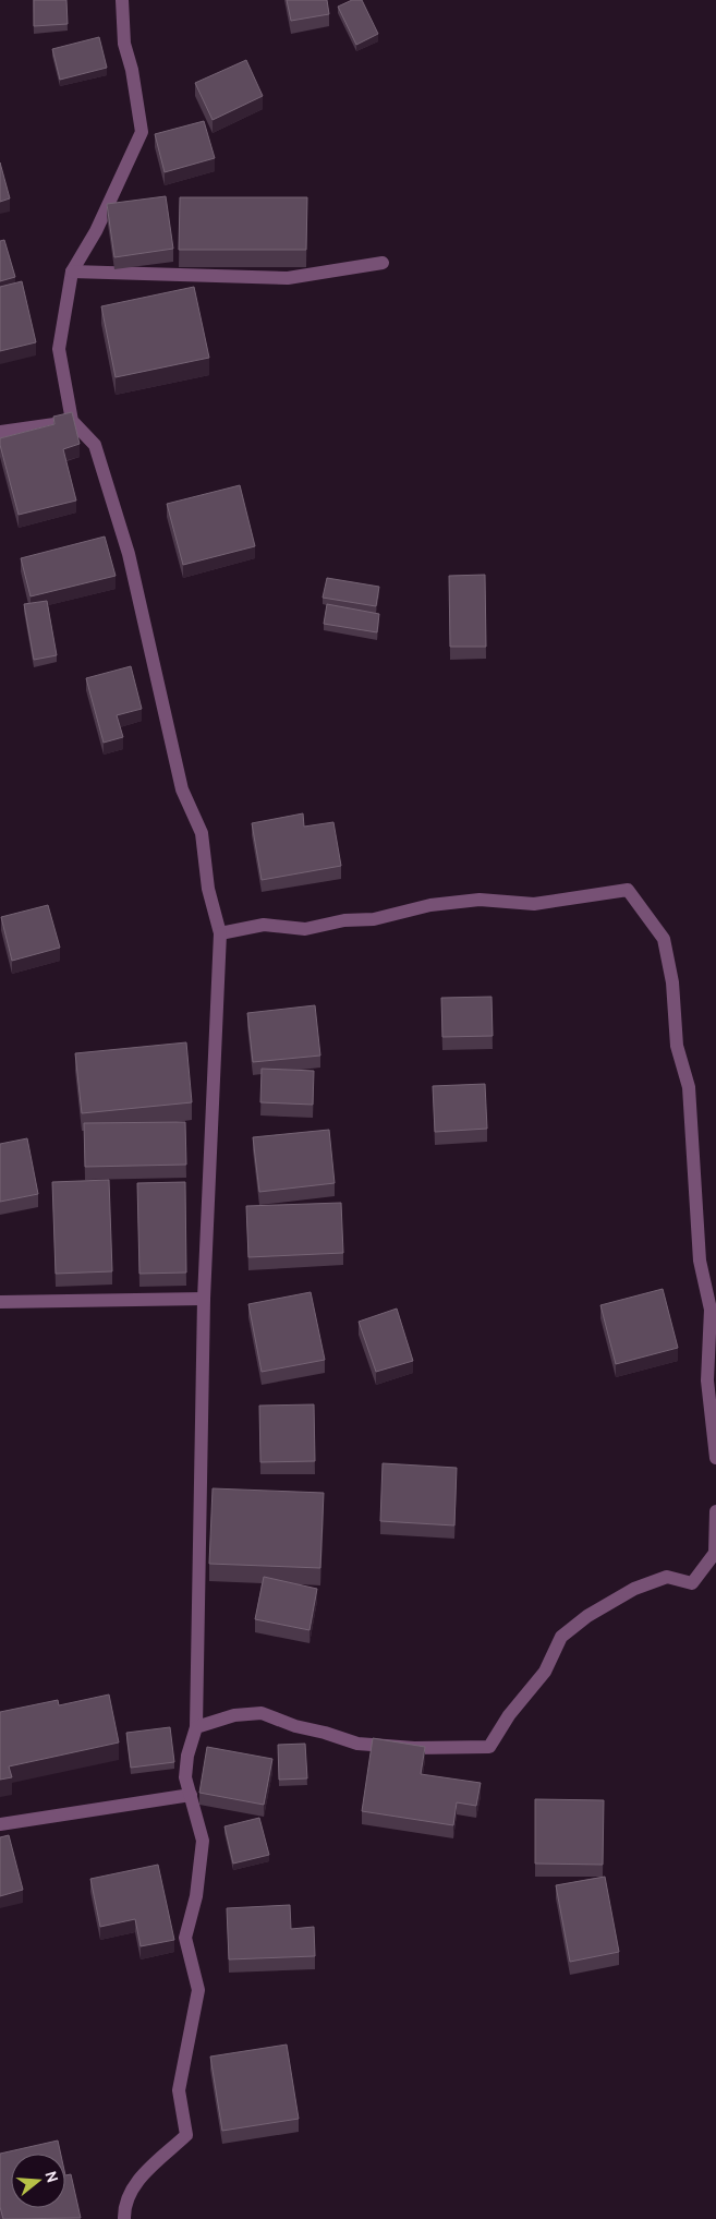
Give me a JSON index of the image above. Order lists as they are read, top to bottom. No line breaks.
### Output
{"north":"right"}
